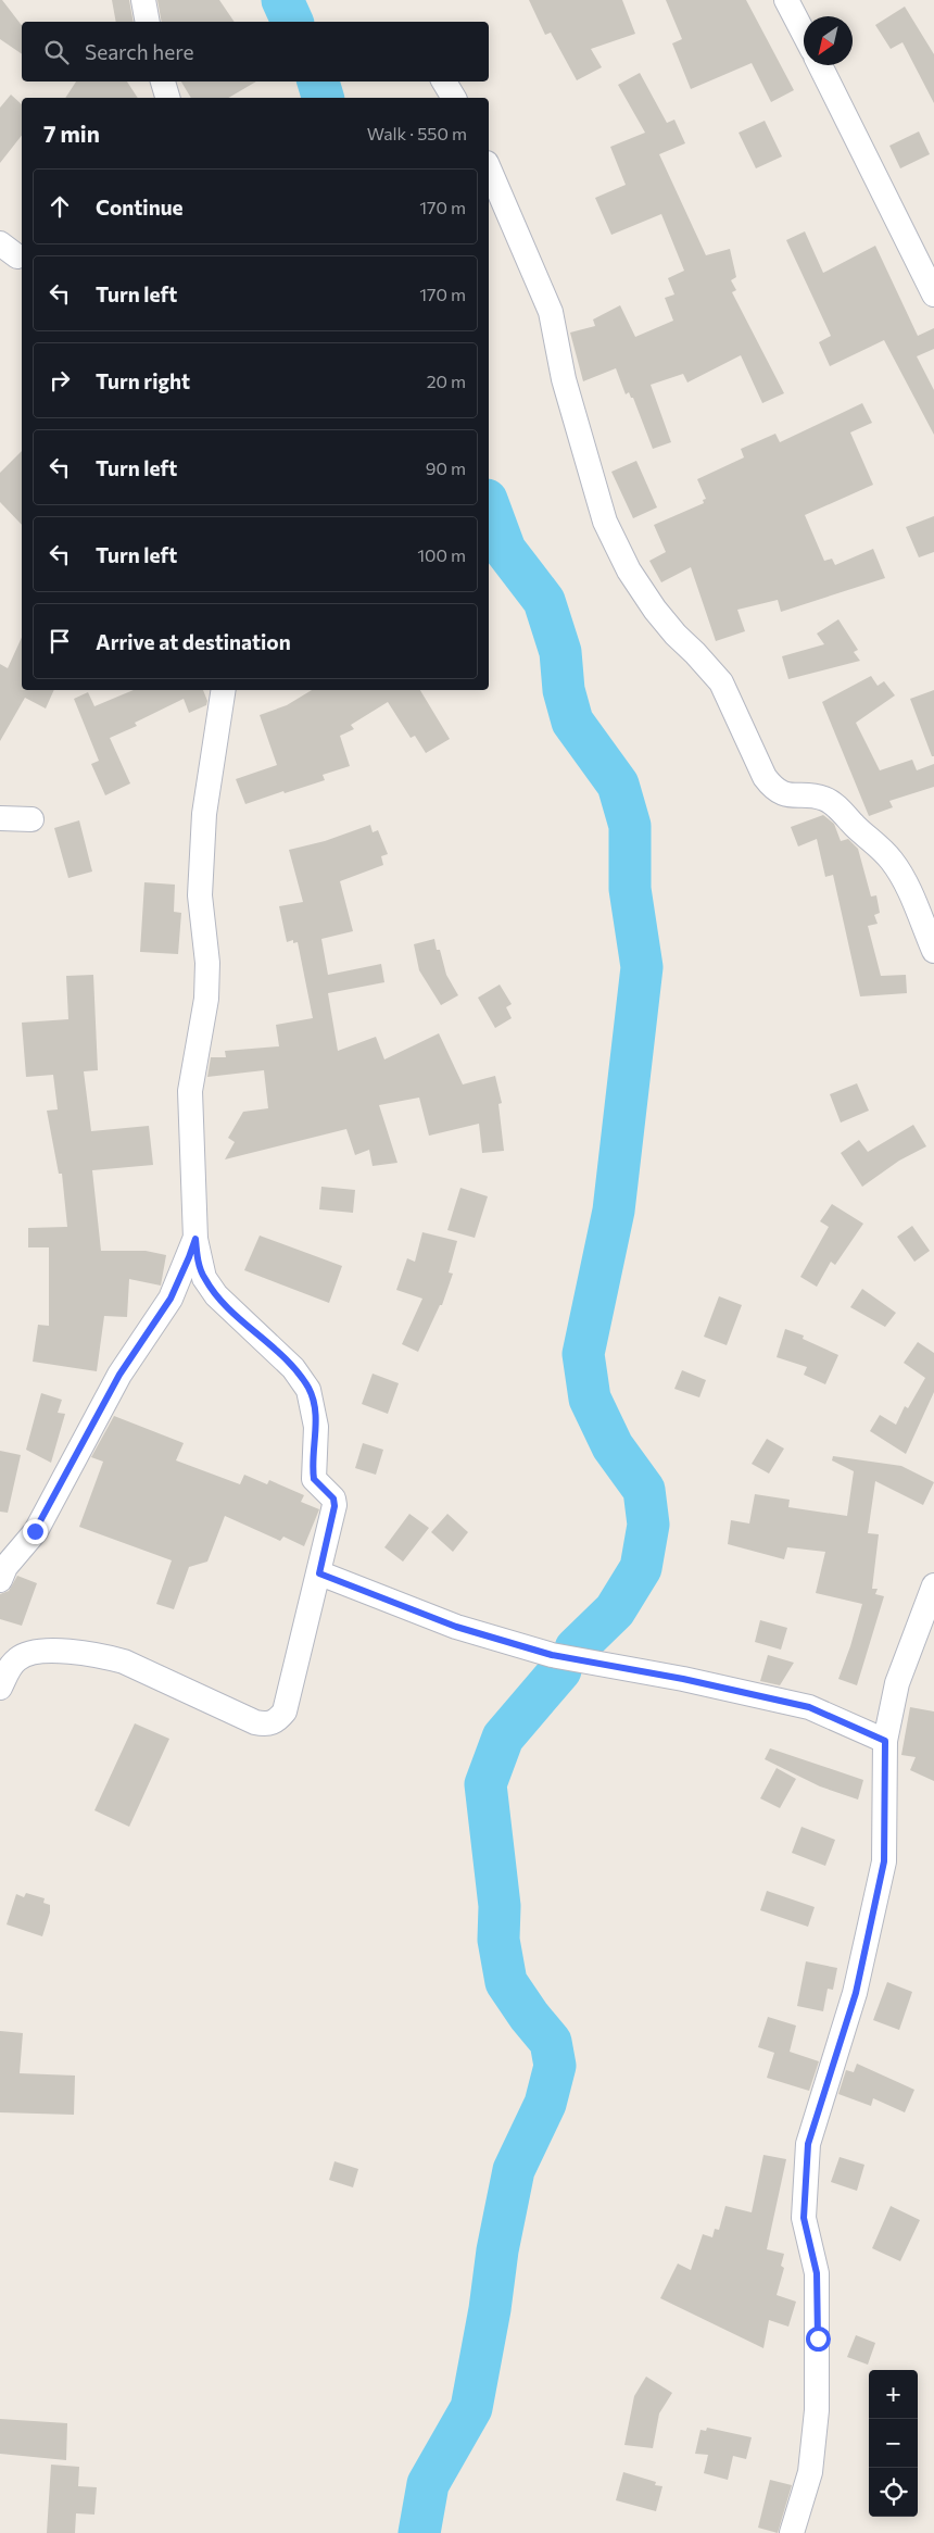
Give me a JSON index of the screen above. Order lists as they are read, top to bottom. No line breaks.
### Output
{"north":"bottom left","page":{"search":"Search here","heading":["7 min","Walk · 550 m"],"list":[["Continue","170 m"],["Turn left","170 m"],["Turn right","20 m"],["Turn left","90 m"],["Turn left","100 m"],"Arrive at destination"],"map_buttons":["+","−"]}}
